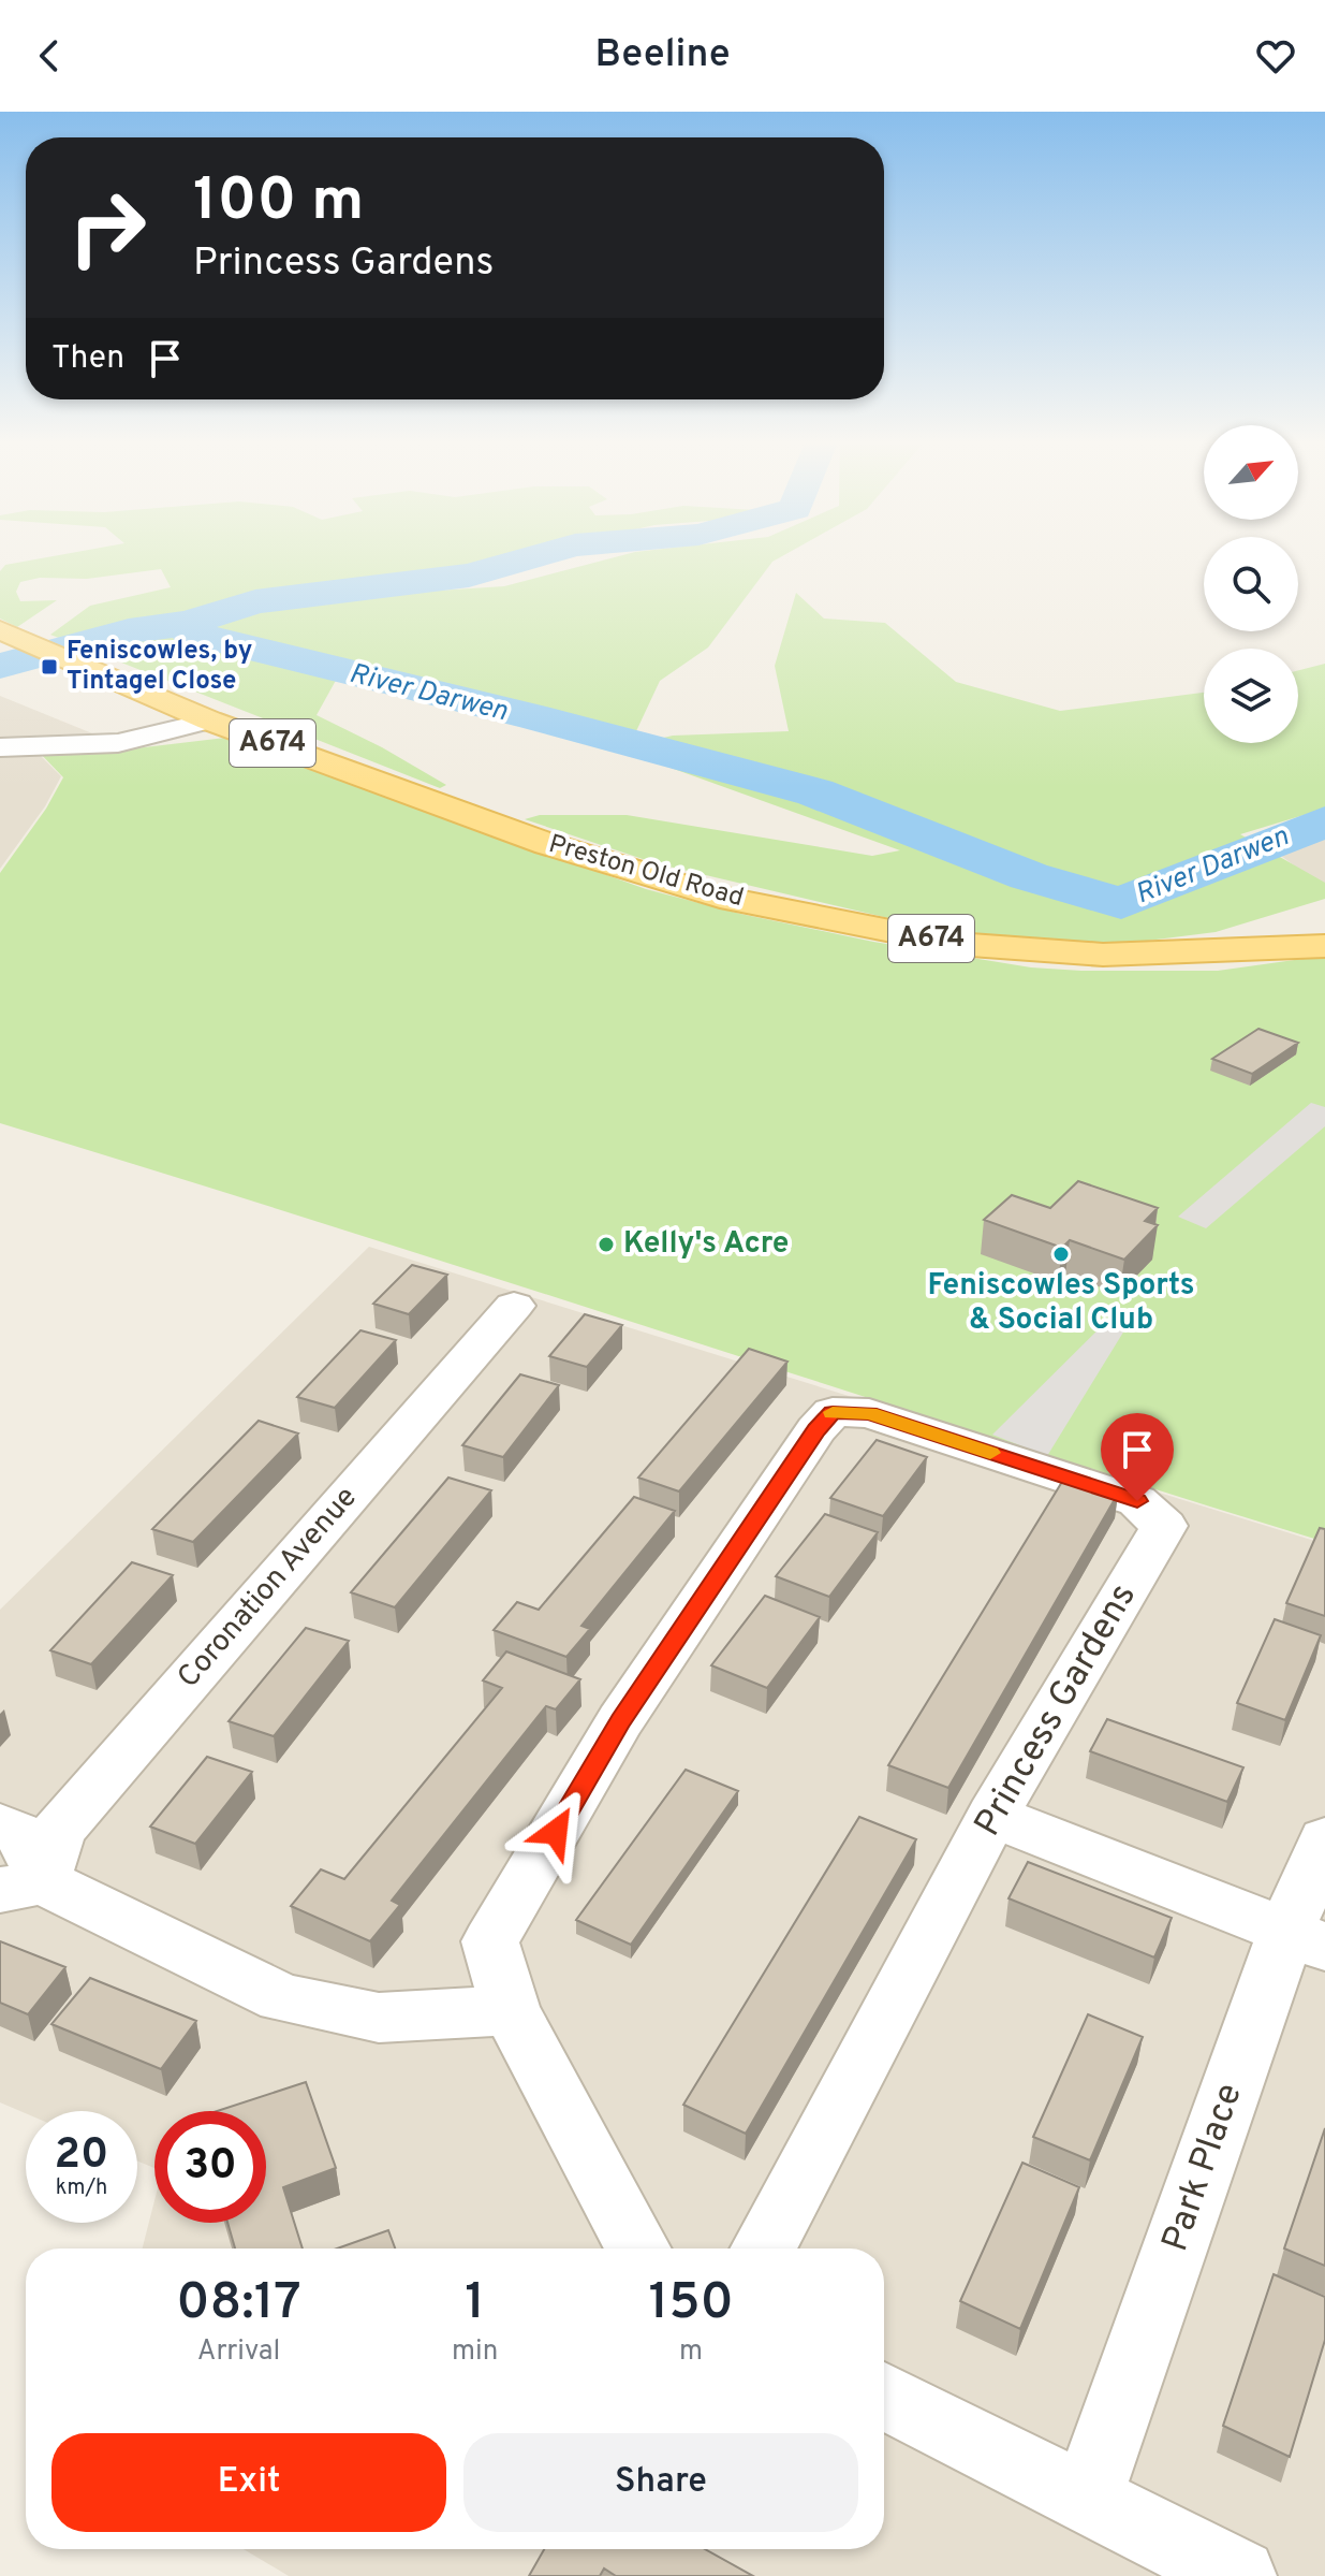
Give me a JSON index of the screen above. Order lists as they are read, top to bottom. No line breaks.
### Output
{"streets":{"main road":["A674","Preston Old Road"],"street":["Coronation Avenue","Princess Gardens","Park Place"]},"water":["River Darwen"],"places":{"transit":["Feniscowles, by Tintagel Close"],"other":["Kelly's Acre","Feniscowles Sports & Social Club"]},"north":"top right","page":{"header":"Beeline","turn":["100 m","Princess Gardens"],"then":"Then","speed":"20 km/h","limit":"30","eta":["08:17","Arrival","1","min","150","m"],"buttons":["Exit","Share"]}}
